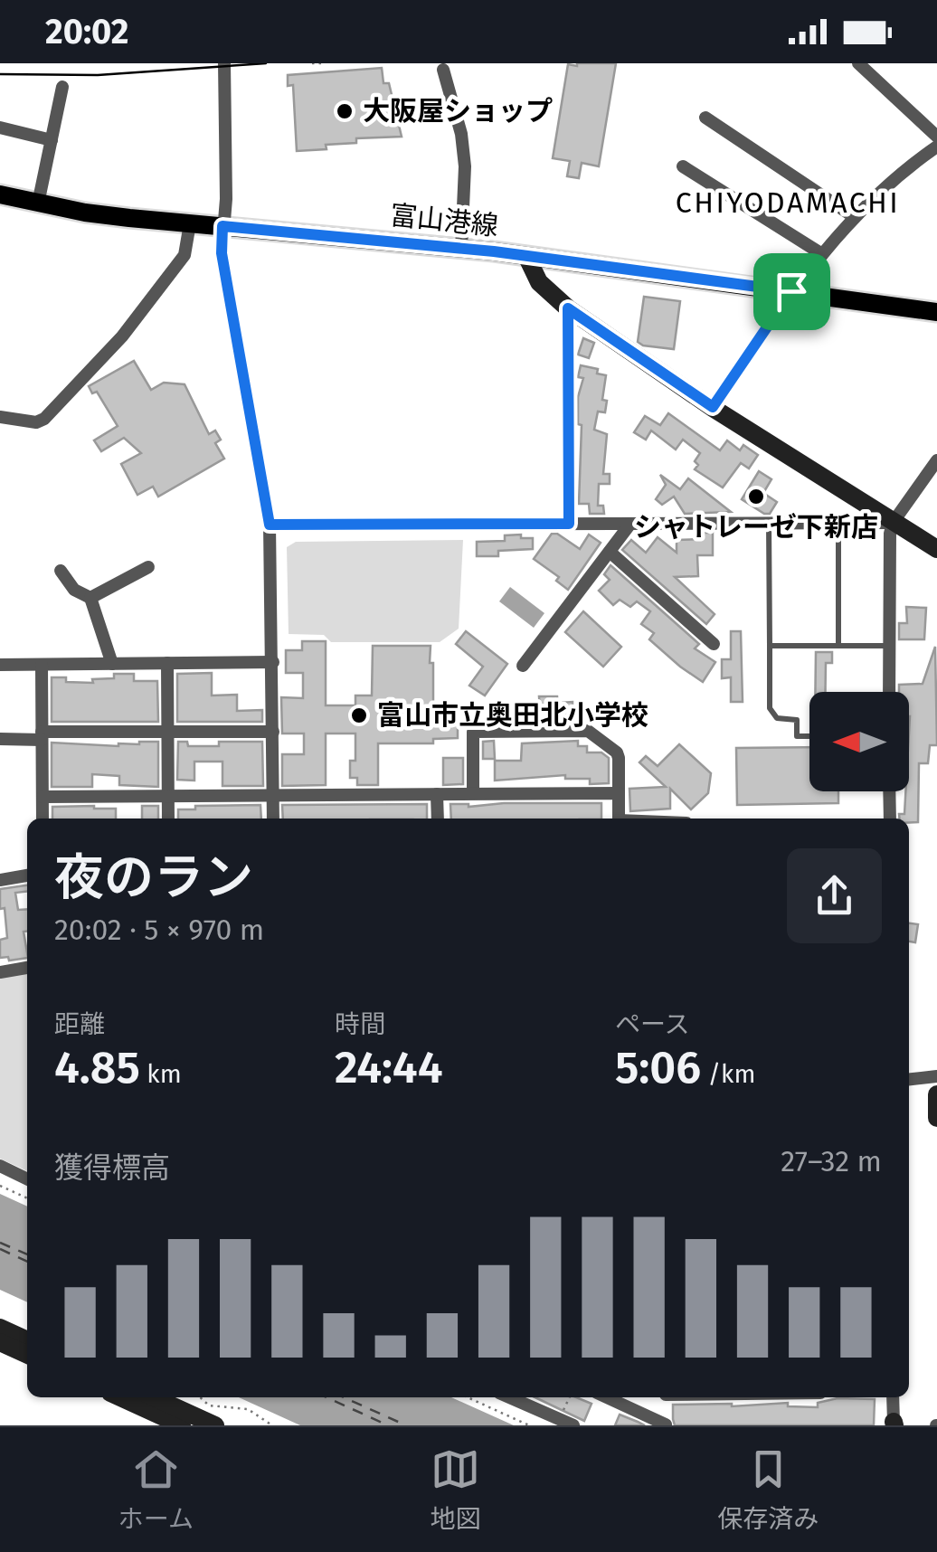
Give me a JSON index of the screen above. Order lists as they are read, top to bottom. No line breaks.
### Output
{"streets":{"main road":["富山港線"]},"districts":["CHIYODAMACHI"],"places":["大阪屋ショップ","シャトレーゼ下新店","富山市立奥田北小学校"],"north":"left","page":{"status":"20:02","heading":["夜のラン","20:02 · 5 × 970 m"],"stats":[["距離","4.85 km"],["時間","24:44"],["ペース","5:06 /km"]],"chart":["獲得標高","27–32 m"],"tabs":["ホーム","地図","保存済み"]}}
